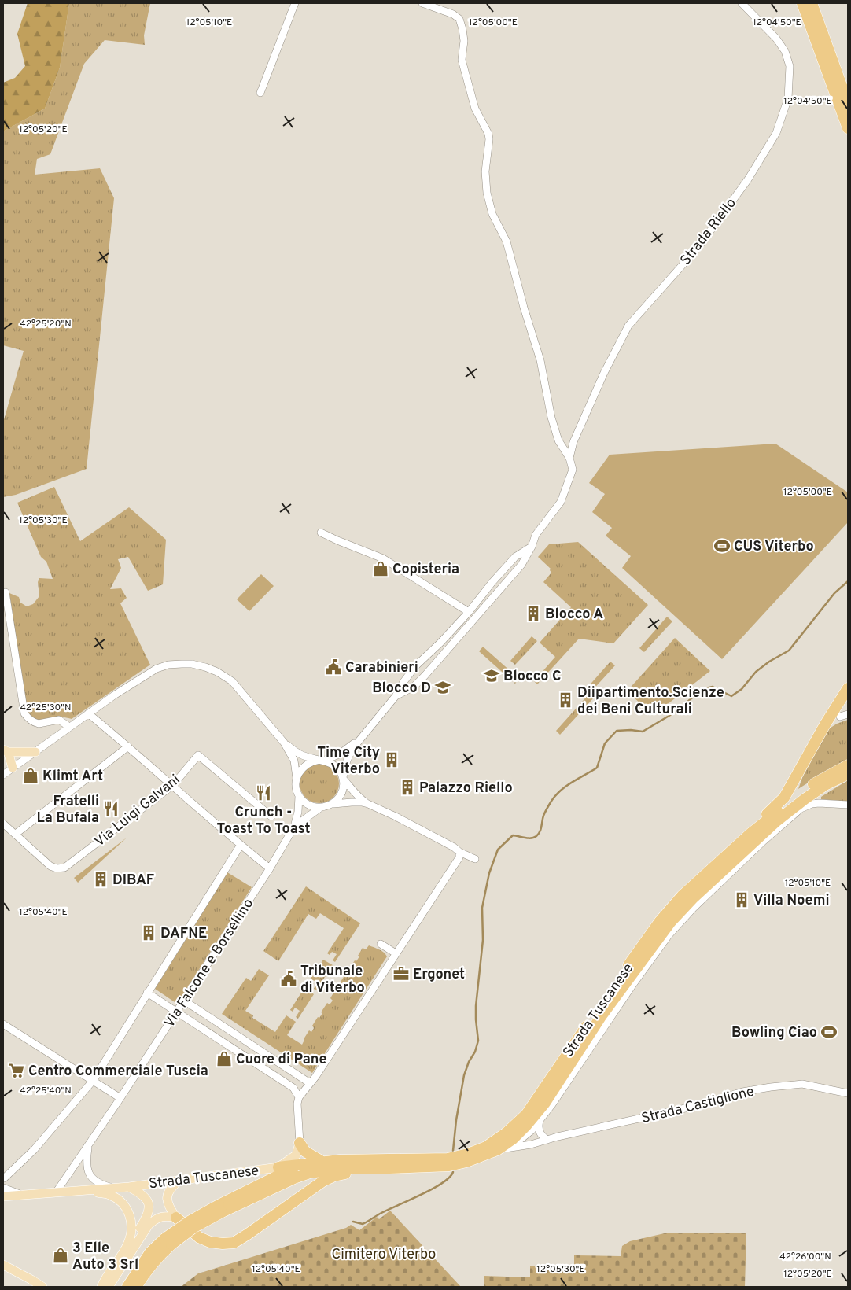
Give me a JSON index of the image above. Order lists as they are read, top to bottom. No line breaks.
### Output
{"streets":{"highway":["Strada Tuscanese"],"street":["Strada Riello","Via Luigi Galvani","Via Falcone e Borsellino","Strada Castiglione"]},"crossings":[["Strada Tuscanese","Strada Castiglione"]],"parks":["Cimitero Viterbo"],"places":{"sports":["CUS Viterbo","Bowling Ciao"],"shop":["Copisteria","Klimt Art","Cuore di Pane","3 Elle Auto 3 Srl"],"building":["Blocco A","Diipartimento.Scienze dei Beni Culturali","Time City Viterbo","Palazzo Riello","DIBAF","Villa Noemi","DAFNE"],"public building":["Carabinieri","Tribunale di Viterbo"],"school or university":["Blocco C","Blocco D"],"restaurant":["Crunch - Toast To Toast","Fratelli La Bufala"],"office":["Ergonet"],"supermarket":["Centro Commerciale Tuscia"]},"coordinates":["12°05'10\"E","12°05'00\"E","12°04'50\"E","12°05'20\"E","42°25'20\"N","12°05'30\"E","42°25'30\"N","12°05'40\"E","42°25'40\"N","42°26'00\"N"]}
